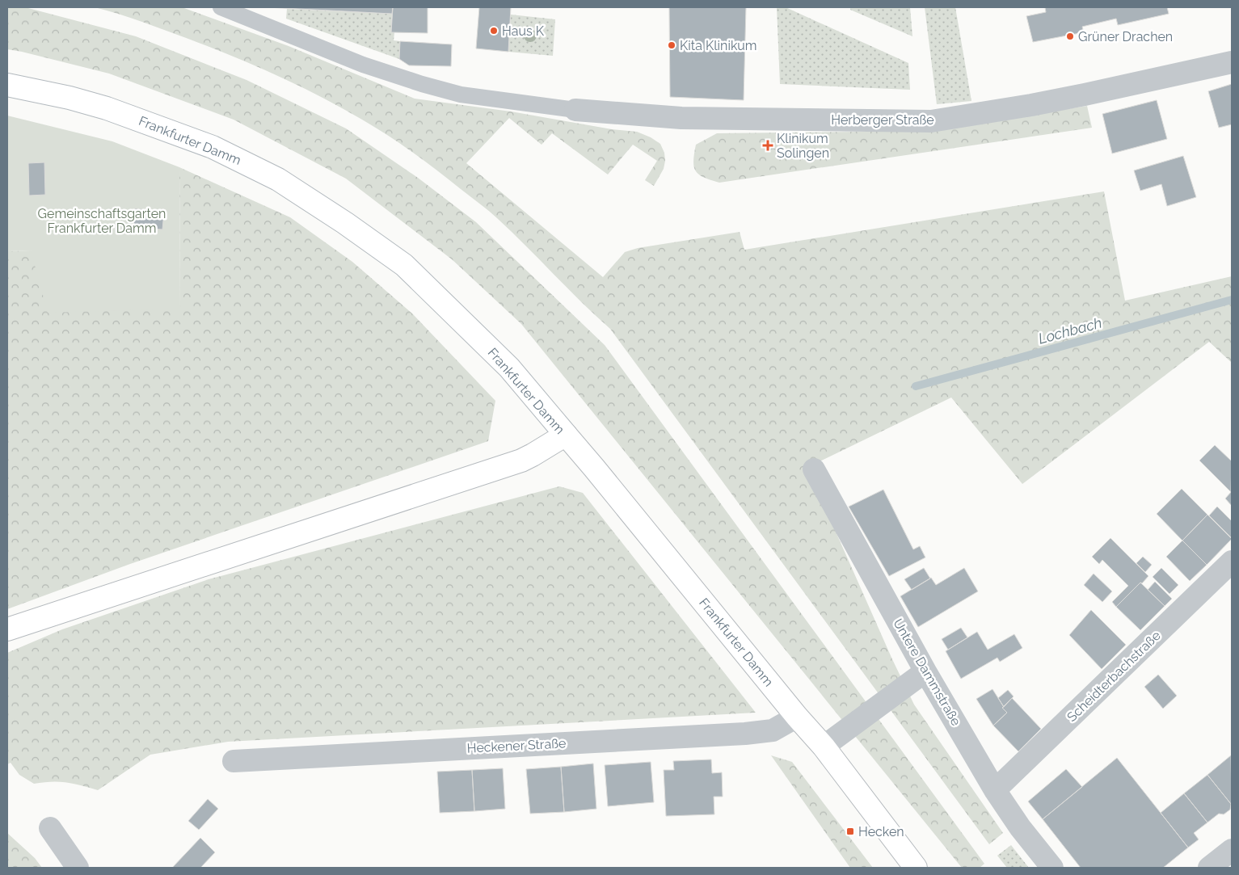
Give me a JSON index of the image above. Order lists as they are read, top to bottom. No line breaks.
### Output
{"streets":{"main road":["Frankfurter Damm"],"street":["Herberger Straße","Untere Dammstraße","Scheidterbachstraße","Heckener Straße"]},"crossings":[["Frankfurter Damm","Heckener Straße"],["Untere Dammstraße","Scheidterbachstraße"]],"water":["Lochbach"],"parks":["Gemeinschaftsgarten Frankfurter Damm"],"places":{"other":["Haus K","Grüner Drachen","Kita Klinikum"],"health":["Klinikum Solingen"],"transit":["Hecken"]}}
